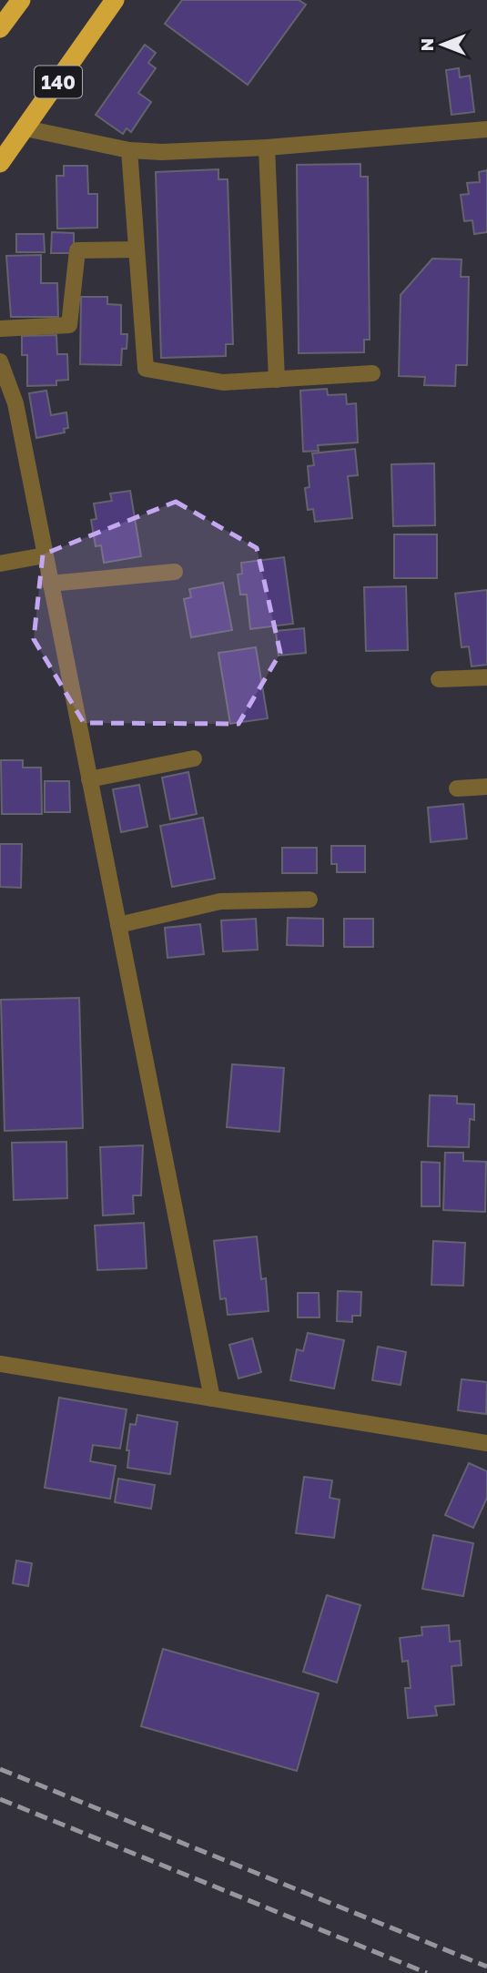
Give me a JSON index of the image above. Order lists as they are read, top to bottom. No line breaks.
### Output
{"streets":{"highway":["140"]},"north":"left"}
